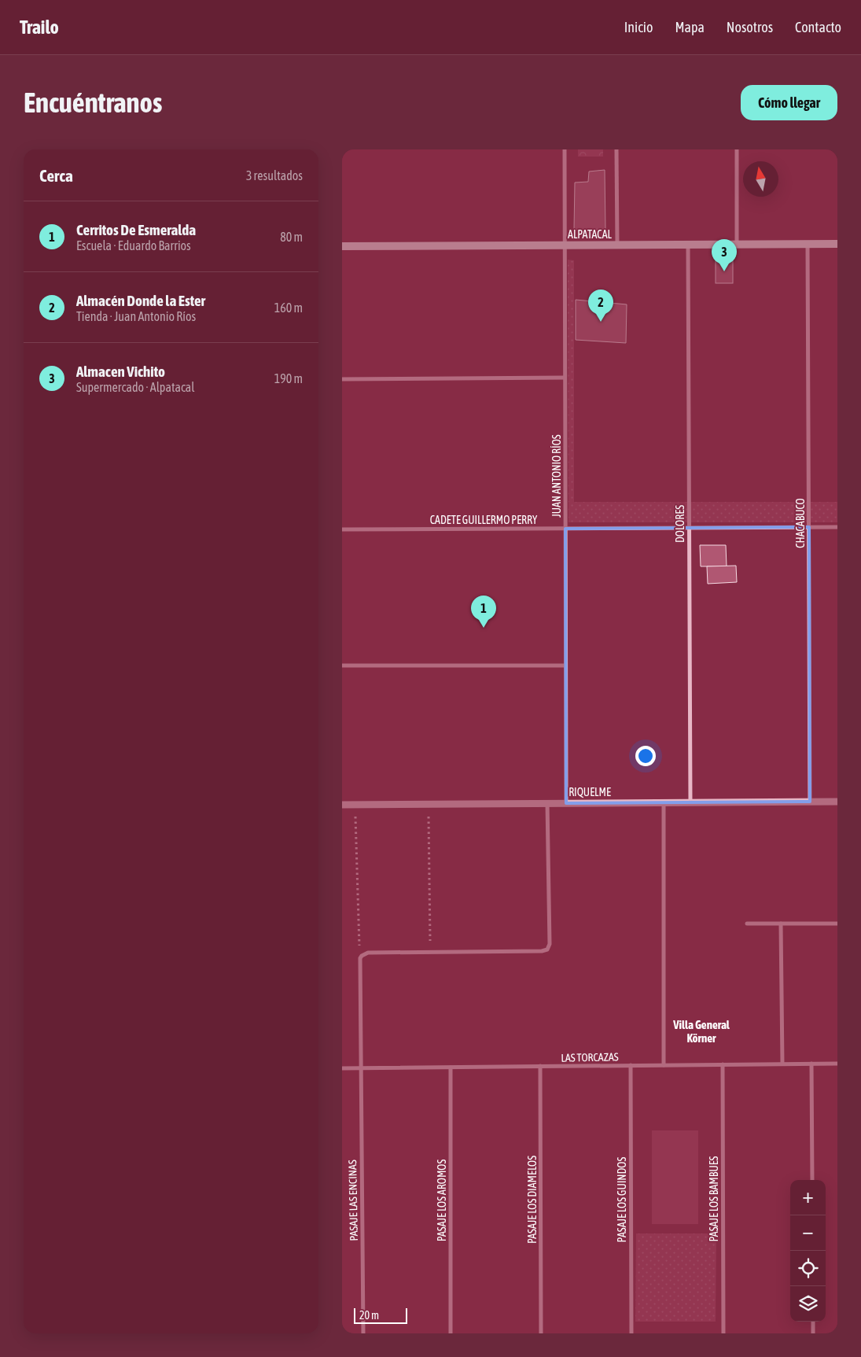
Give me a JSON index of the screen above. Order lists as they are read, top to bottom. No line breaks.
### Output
{"streets":{"main road":["ALPATACAL"],"street":["JUAN ANTONIO RÍOS","CADETE GUILLERMO PERRY","CHACABUCO","DOLORES","RIQUELME","LAS TORCAZAS","PASAJE LOS BAMBUES","PASAJE LOS DIAMELOS","PASAJE LOS GUINDOS","PASAJE LAS ENCINAS","PASAJE LOS AROMOS"]},"crossings":[["ALPATACAL","JUAN ANTONIO RÍOS"],["ALPATACAL","CHACABUCO"],["ALPATACAL","DOLORES"],["JUAN ANTONIO RÍOS","CADETE GUILLERMO PERRY"],["JUAN ANTONIO RÍOS","RIQUELME"],["CADETE GUILLERMO PERRY","CHACABUCO"],["CADETE GUILLERMO PERRY","DOLORES"],["CHACABUCO","RIQUELME"],["DOLORES","RIQUELME"],["LAS TORCAZAS","PASAJE LOS BAMBUES"],["LAS TORCAZAS","PASAJE LOS DIAMELOS"],["LAS TORCAZAS","PASAJE LOS GUINDOS"],["LAS TORCAZAS","PASAJE LAS ENCINAS"],["LAS TORCAZAS","PASAJE LOS AROMOS"]],"districts":["Villa General Körner"],"scale_bar":"20 m","north":"top","page":{"header":"Trailo","nav":["Inicio","Mapa","Nosotros","Contacto"],"buttons":"Cómo llegar","title":"Encuéntranos","heading":["Cerca","3 resultados"],"list":[{"mark":"1","name":"Cerritos De Esmeralda","note":"Escuela · Eduardo Barrios","value":"80 m"},{"mark":"2","name":"Almacén Donde la Ester","note":"Tienda · Juan Antonio Ríos","value":"160 m"},{"mark":"3","name":"Almacen Vichito","note":"Supermercado · Alpatacal","value":"190 m"}],"pins":["3","2","1"],"map_buttons":["+","−"],"scale":"20 m"}}
